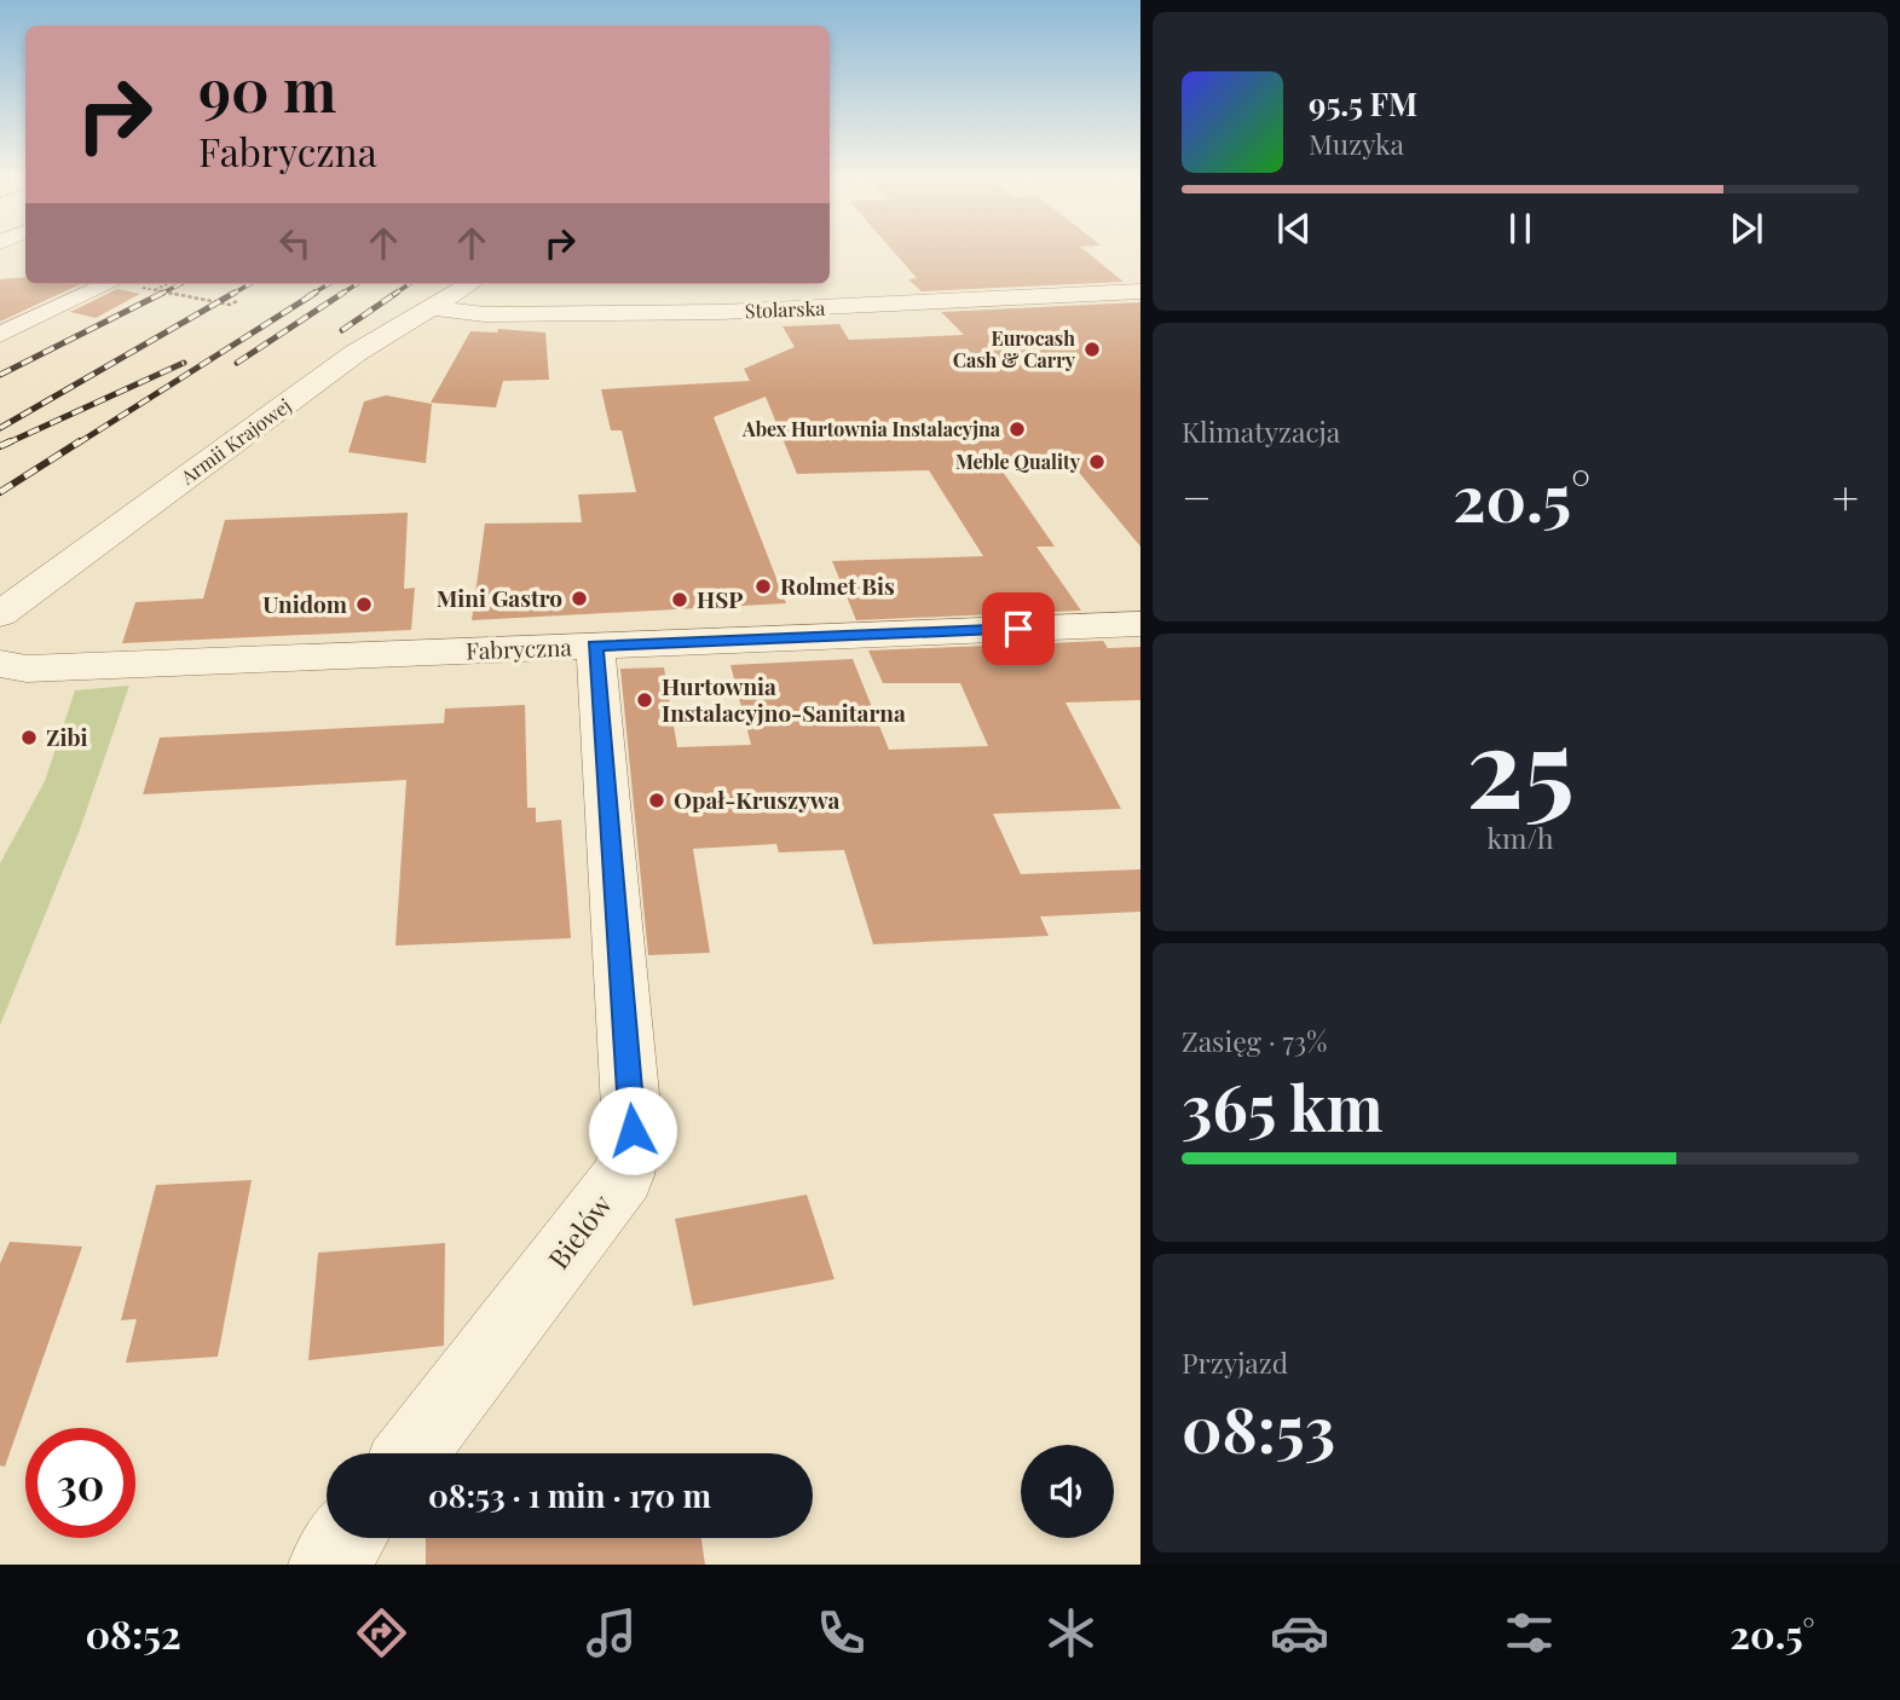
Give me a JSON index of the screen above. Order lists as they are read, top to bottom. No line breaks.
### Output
{"streets":{"street":["Stolarska","Armii Krajowej","Fabryczna","Bielów"]},"crossings":[["Stolarska","Armii Krajowej"],["Fabryczna","Bielów"]],"places":["Eurocash Cash & Carry","Abex Hurtownia Instalacyjna","Meble Quality","Rolmet Bis","Mini Gastro","HSP","Unidom","Hurtownia Instalacyjno-Sanitarna","Zibi","Opał-Kruszywa"],"page":{"turn":["90 m","Fabryczna"],"song":["95.5 FM","Muzyka"],"tile":["Klimatyzacja",["25","km/h"],["Zasięg · 73%","365 km"],["Przyjazd","08:53"]],"heat":["−","20.5°","+"],"limit":"30","trip":"08:53 · 1 min · 170 m","tabs":["08:52","20.5°"]}}
